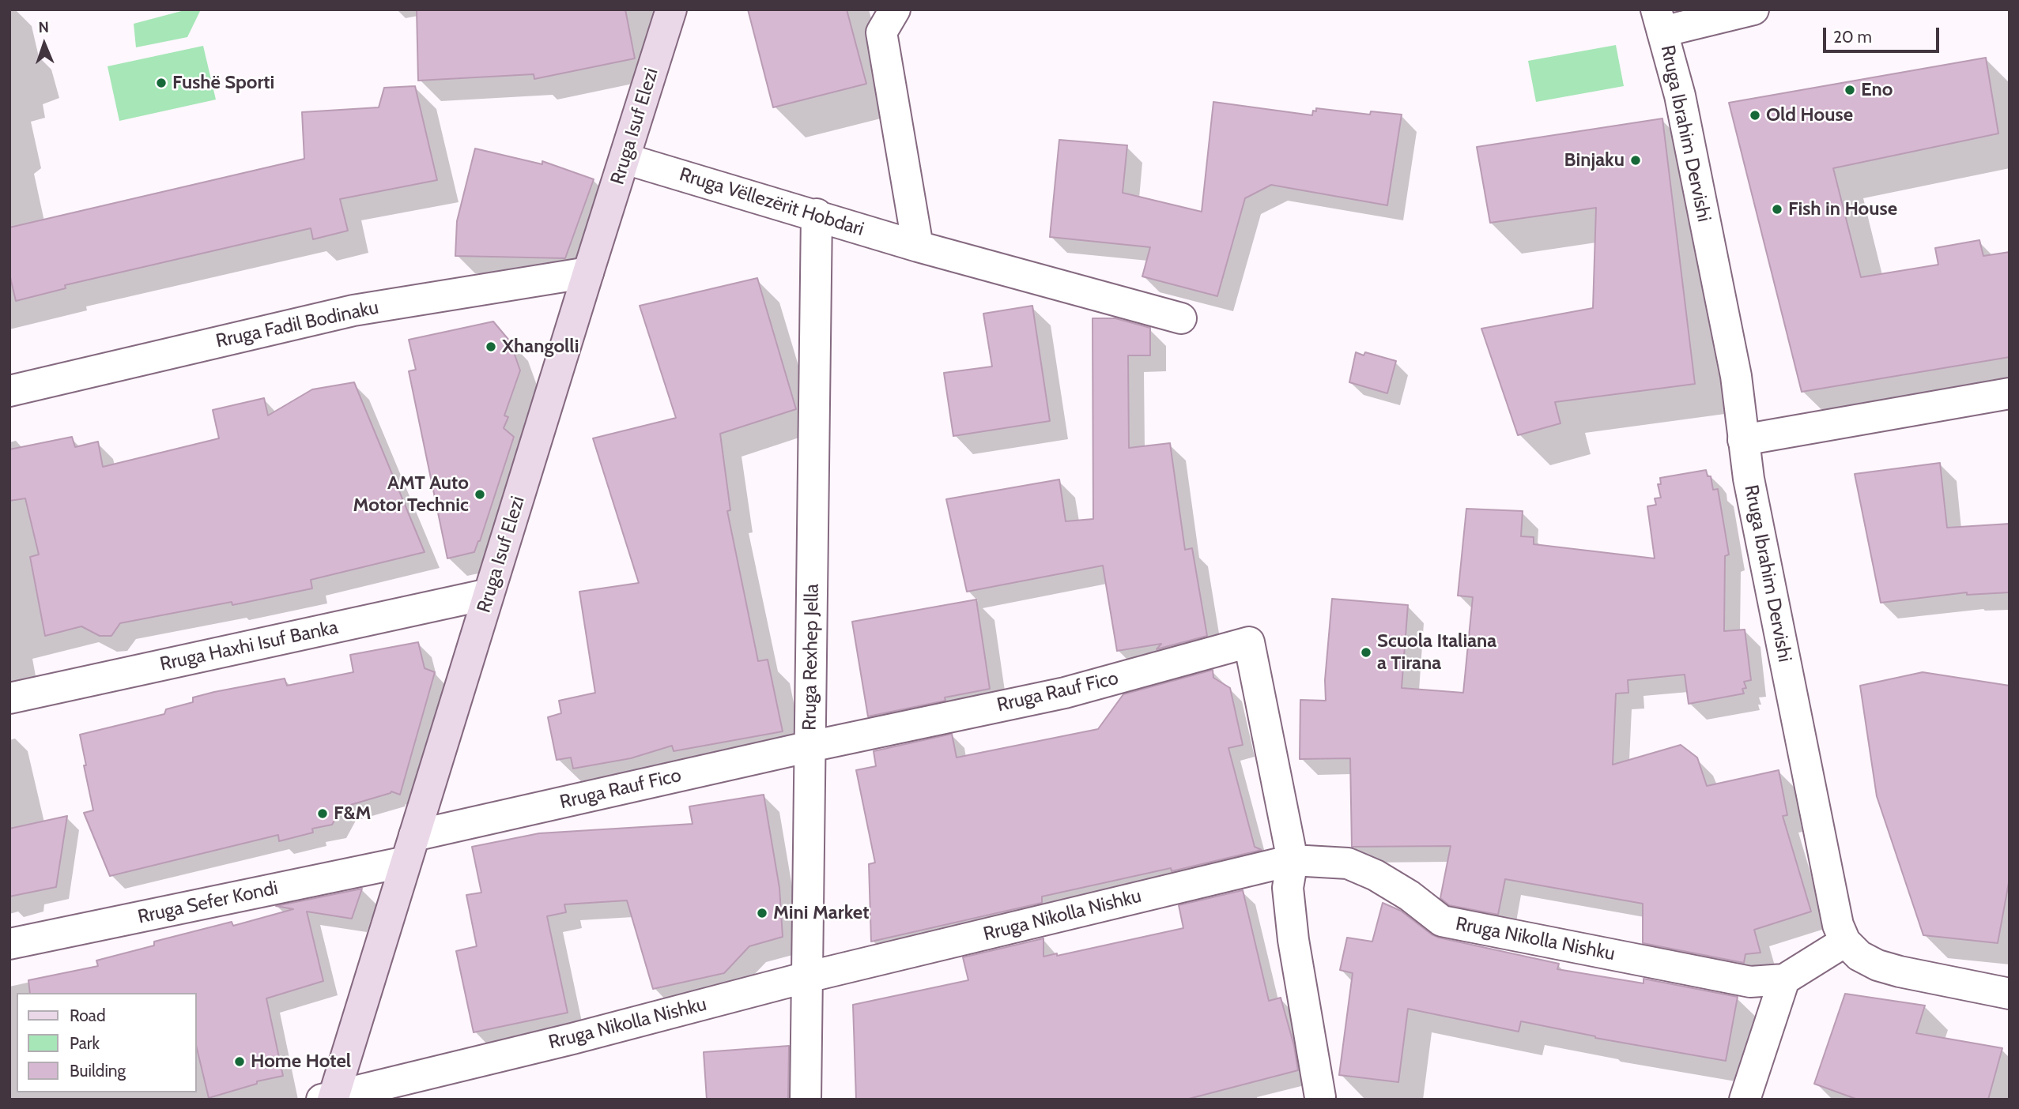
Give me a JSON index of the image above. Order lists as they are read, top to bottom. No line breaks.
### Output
{"streets":{"main road":["Rruga Isuf Elezi"],"street":["Rruga Ibrahim Dervishi","Rruga Vëllezërit Hobdari","Rruga Fadil Bodinaku","Rruga Haxhi Isuf Banka","Rruga Rexhep Jella","Rruga Rauf Fico","Rruga Sefer Kondi","Rruga Nikolla Nishku"]},"crossings":[["Rruga Isuf Elezi","Rruga Vëllezërit Hobdari"],["Rruga Isuf Elezi","Rruga Fadil Bodinaku"],["Rruga Isuf Elezi","Rruga Haxhi Isuf Banka"],["Rruga Isuf Elezi","Rruga Rauf Fico"],["Rruga Isuf Elezi","Rruga Sefer Kondi"],["Rruga Isuf Elezi","Rruga Nikolla Nishku"],["Rruga Vëllezërit Hobdari","Rruga Rexhep Jella"],["Rruga Rexhep Jella","Rruga Rauf Fico"],["Rruga Rexhep Jella","Rruga Nikolla Nishku"],["Rruga Rauf Fico","Rruga Sefer Kondi"],["Rruga Rauf Fico","Rruga Nikolla Nishku"]],"places":["Fushë Sporti","Eno","Old House","Binjaku","Fish in House","Xhangolli","AMT Auto Motor Technic","Scuola Italiana a Tirana","F&M","Mini Market","Home Hotel"],"legend":["Road","Park","Building"],"scale_bar":"20 m","north":"top"}
